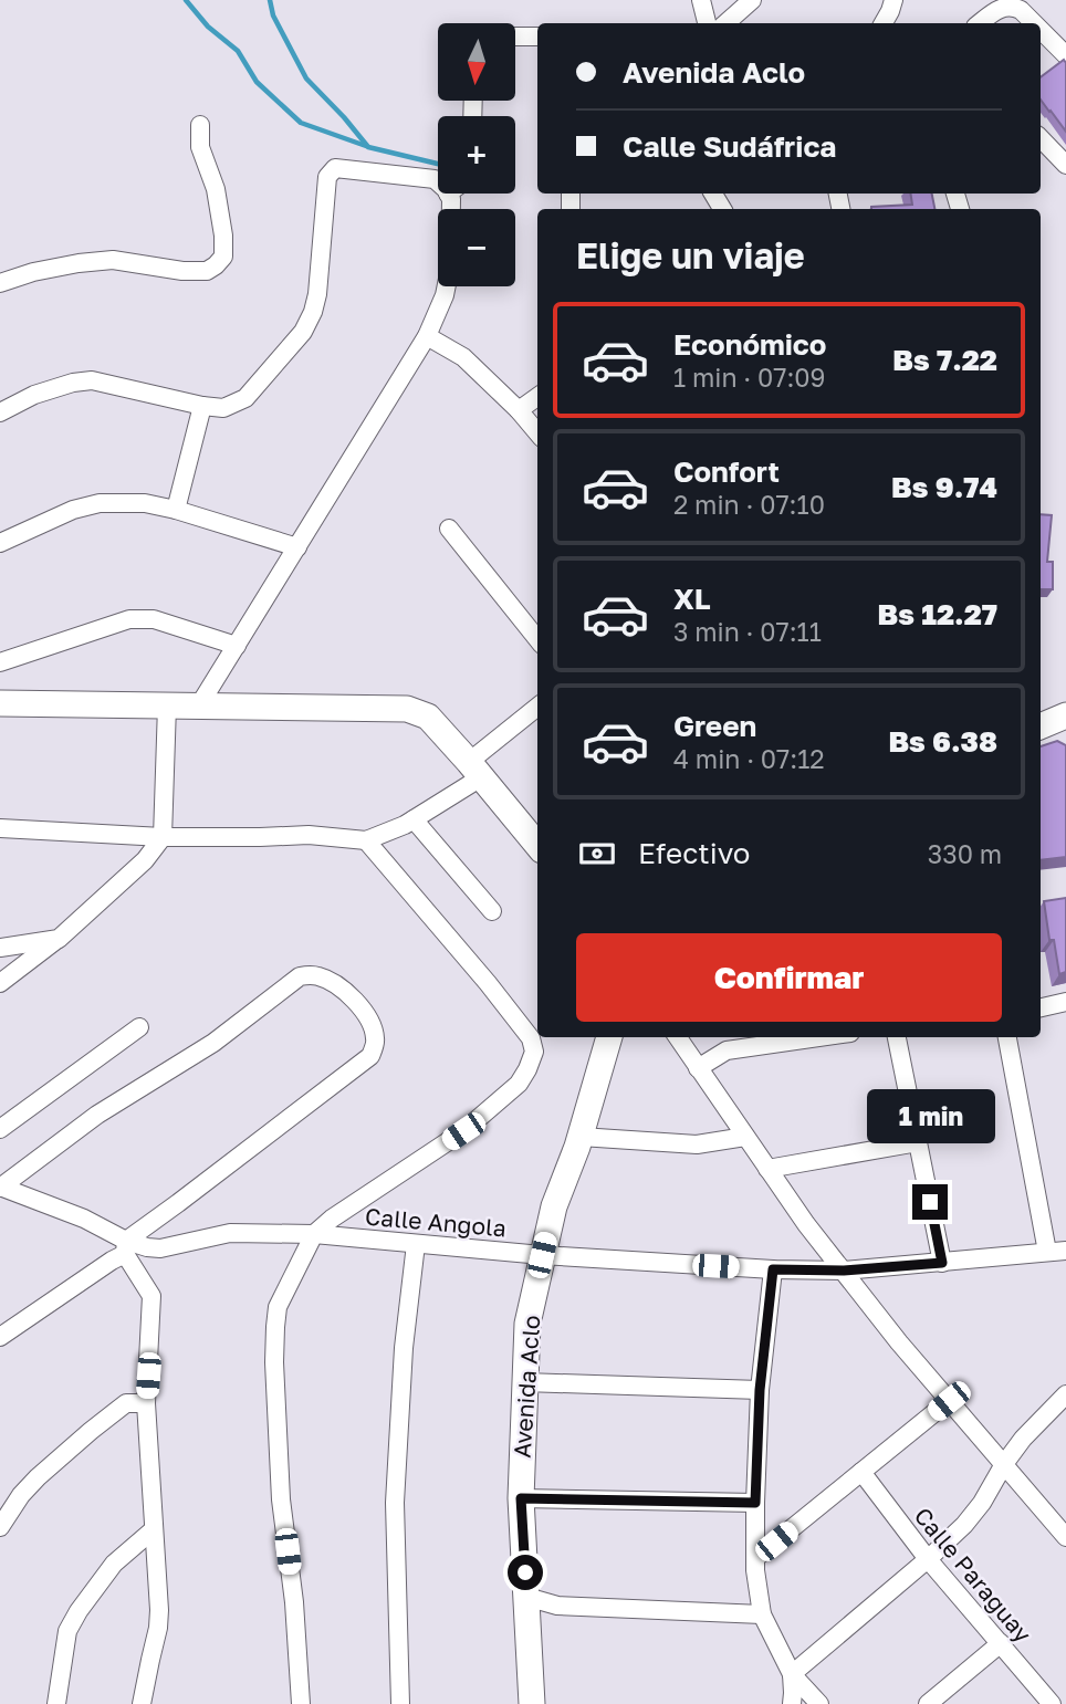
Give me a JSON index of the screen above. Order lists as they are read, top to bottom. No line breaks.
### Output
{"streets":{"street":["Calle Angola","Avenida Aclo","Calle Paraguay"]},"crossings":[["Calle Angola","Avenida Aclo"]],"north":"bottom","page":{"map_buttons":["+","−"],"banner":["Avenida Aclo","Calle Sudáfrica"],"heading":"Elige un viaje","list":[{"name":"Económico","note":"1 min · 07:09","value":"Bs 7.22"},{"name":"Confort","note":"2 min · 07:10","value":"Bs 9.74"},{"name":"XL","note":"3 min · 07:11","value":"Bs 12.27"},{"name":"Green","note":"4 min · 07:12","value":"Bs 6.38"}],"pay":["Efectivo","330 m"],"buttons":"Confirmar","bubble":"1 min"}}
